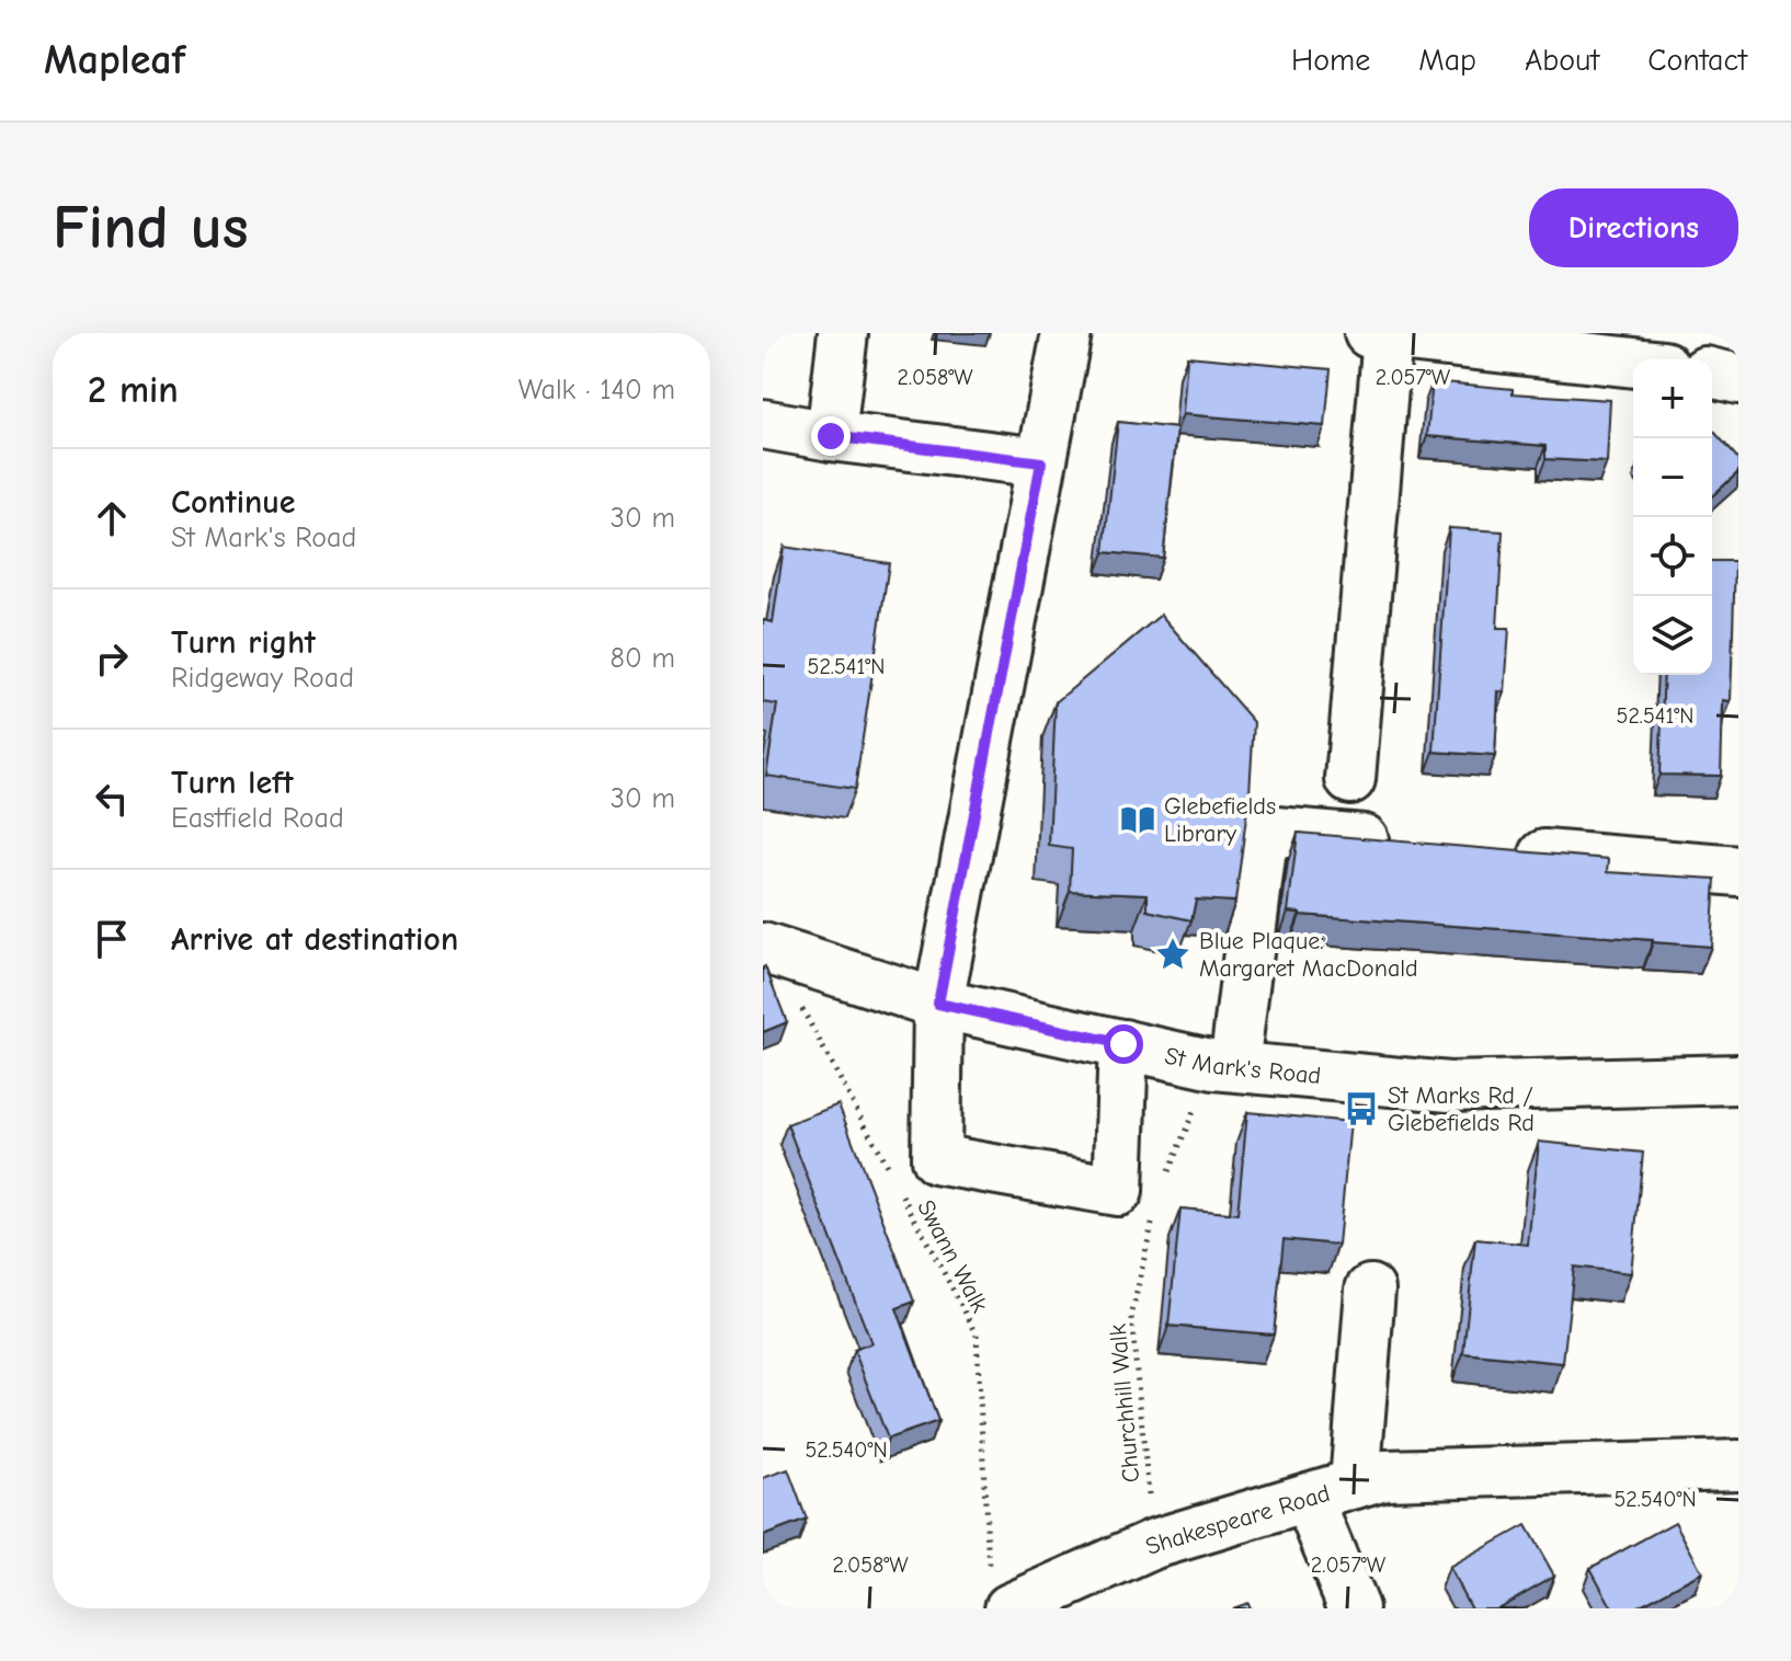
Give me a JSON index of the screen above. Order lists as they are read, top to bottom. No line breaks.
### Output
{"streets":{"street":["St Mark's Road","Shakespeare Road"],"path":["Swann Walk","Churchhill Walk"]},"crossings":[["St Mark's Road","Swann Walk"],["Swann Walk","Shakespeare Road"],["Churchhill Walk","Shakespeare Road"]],"places":{"library":["Glebefields Library"],"place":["Blue Plaque: Margaret MacDonald"],"bus stop":["St Marks Rd / Glebefields Rd"]},"page":{"header":"Mapleaf","nav":["Home","Map","About","Contact"],"buttons":"Directions","title":"Find us","heading":["2 min","Walk · 140 m"],"map_buttons":["+","−"],"list":[["Continue","St Mark's Road","30 m"],["Turn right","Ridgeway Road","80 m"],["Turn left","Eastfield Road","30 m"],"Arrive at destination"]},"coordinates":["2.058°W","2.057°W","52.541°N","52.540°N"]}
